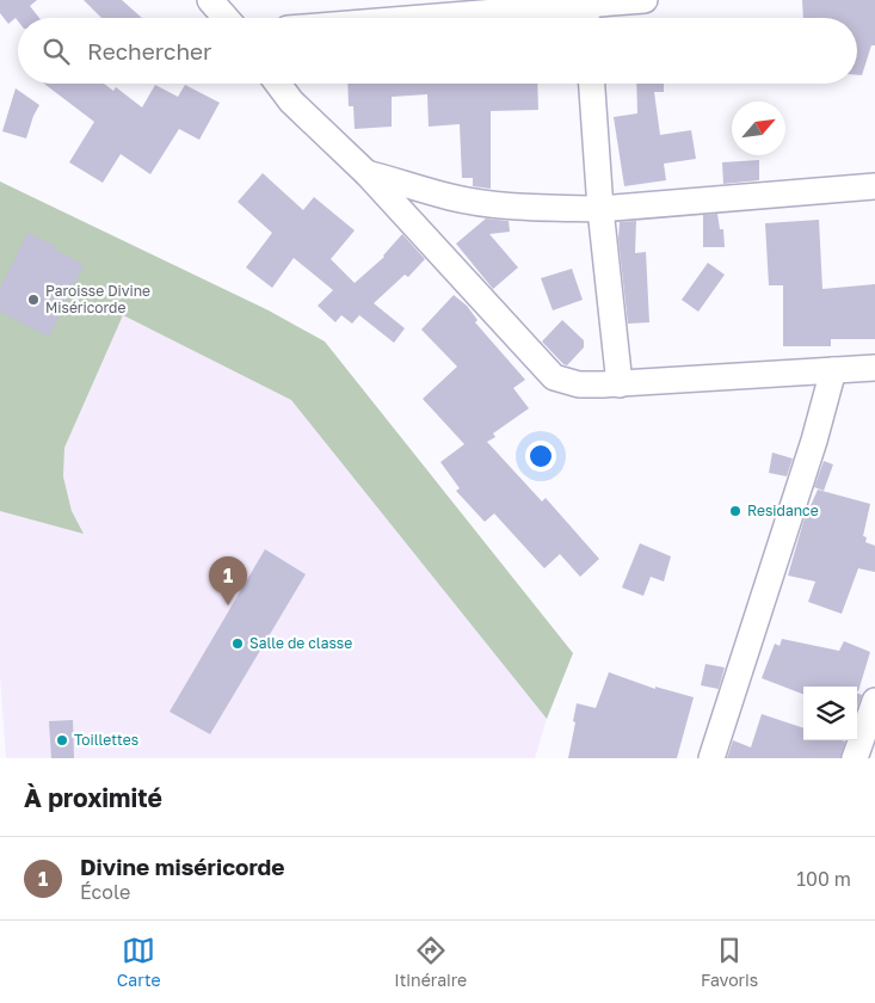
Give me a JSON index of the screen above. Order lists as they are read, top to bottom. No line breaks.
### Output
{"places":["Paroisse Divine Miséricorde","Residance","Salle de classe","Toillettes"],"north":"top right","page":{"search":"Rechercher","pins":"1","heading":"À proximité","list":[{"mark":"1","name":"Divine miséricorde","note":"École","value":"100 m"}],"nav":["Carte","Itinéraire","Favoris"]}}
